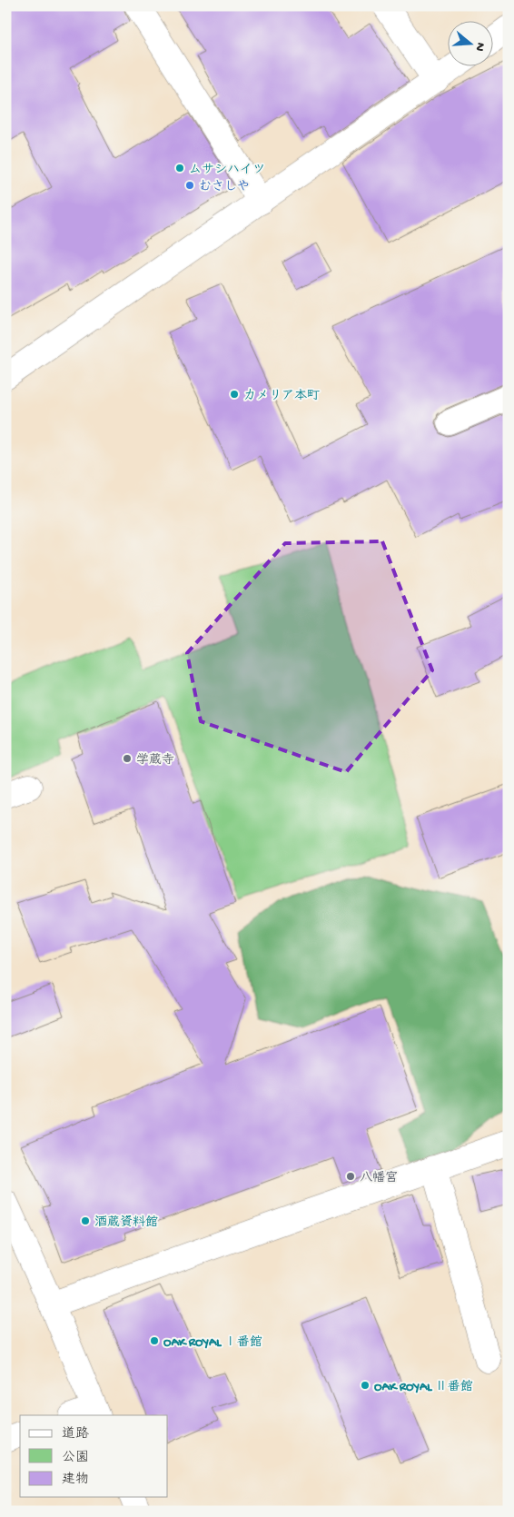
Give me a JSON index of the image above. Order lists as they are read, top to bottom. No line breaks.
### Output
{"places":["ムサシハイツ","むさしや","カメリア本町","学蔵寺","八幡宮","酒蔵資料館","OAK ROYAL Ⅰ番館","OAK ROYAL Ⅱ番館"],"legend":["道路","公園","建物"],"north":"right"}
